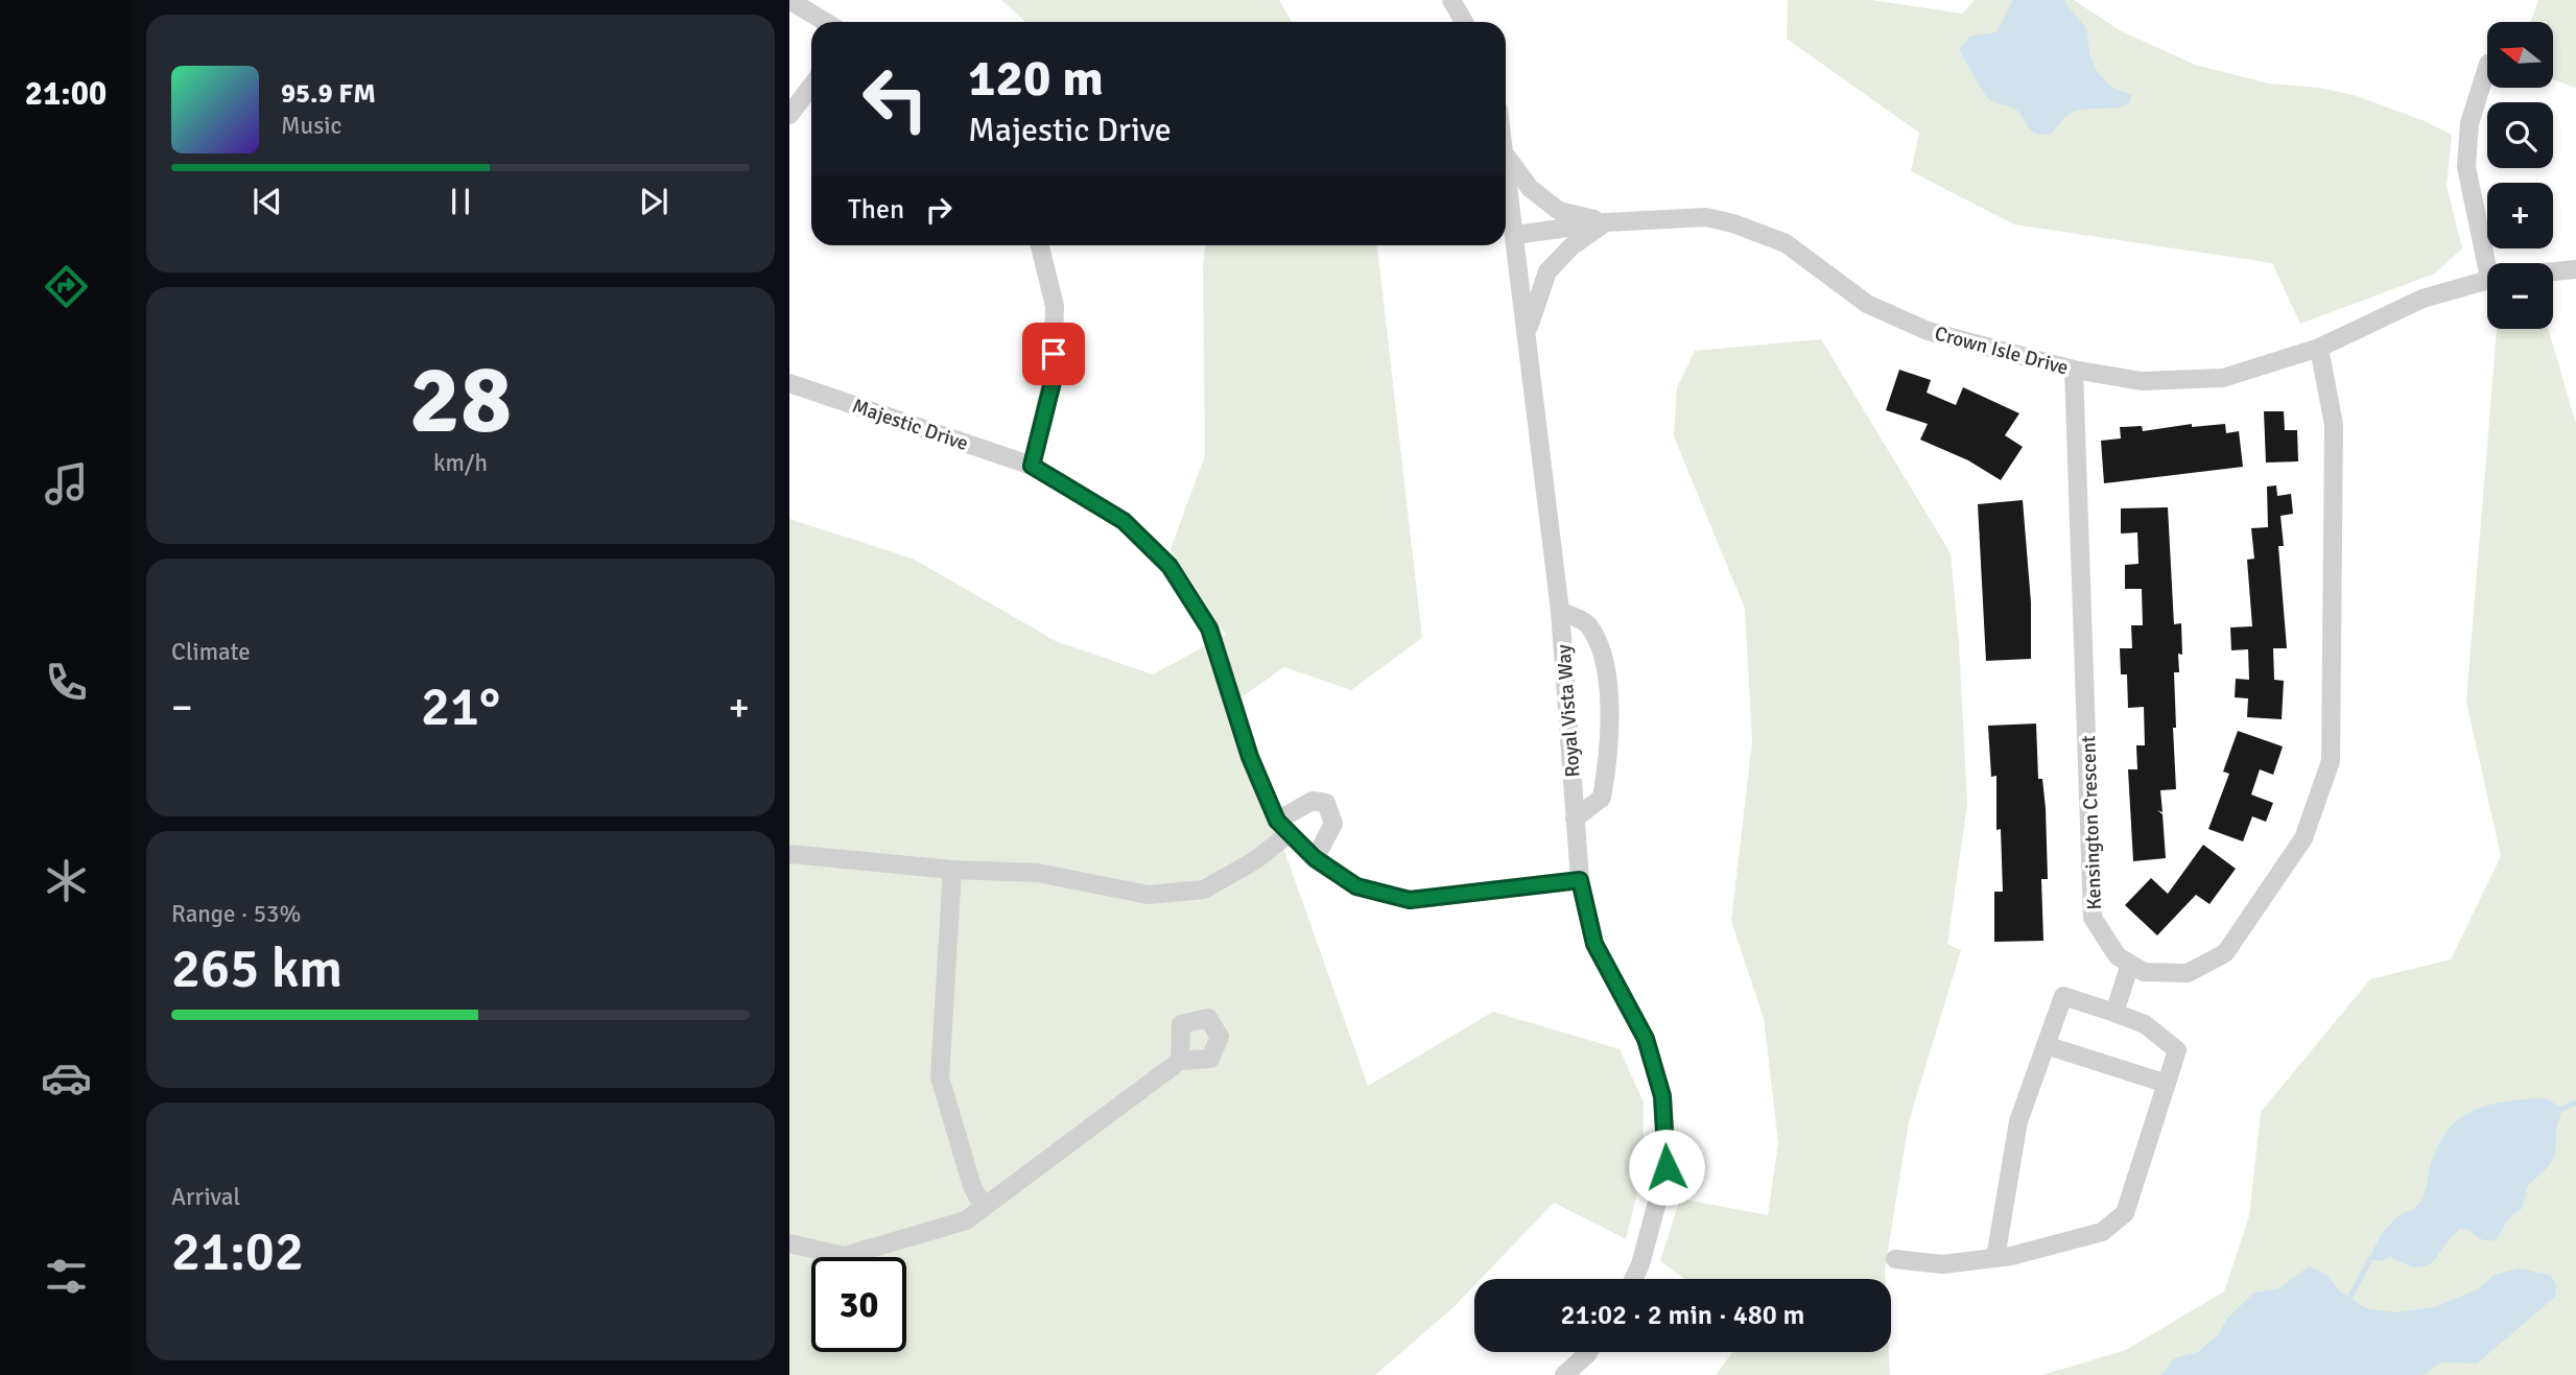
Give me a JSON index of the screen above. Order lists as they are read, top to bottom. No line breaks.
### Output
{"streets":{"street":["Crown Isle Drive","Majestic Drive","Royal Vista Way","Kensington Crescent"]},"crossings":[["Crown Isle Drive","Royal Vista Way"],["Crown Isle Drive","Kensington Crescent"],["Majestic Drive","Royal Vista Way"]],"north":"left","page":{"tabs":"21:00","map_buttons":["+","−"],"turn":["120 m","Majestic Drive"],"song":["95.9 FM","Music"],"then":"Then","tile":[["28","km/h"],"Climate",["Range · 53%","265 km"],["Arrival","21:02"]],"heat":["−","21°","+"],"limit":"30","trip":"21:02 · 2 min · 480 m"}}
